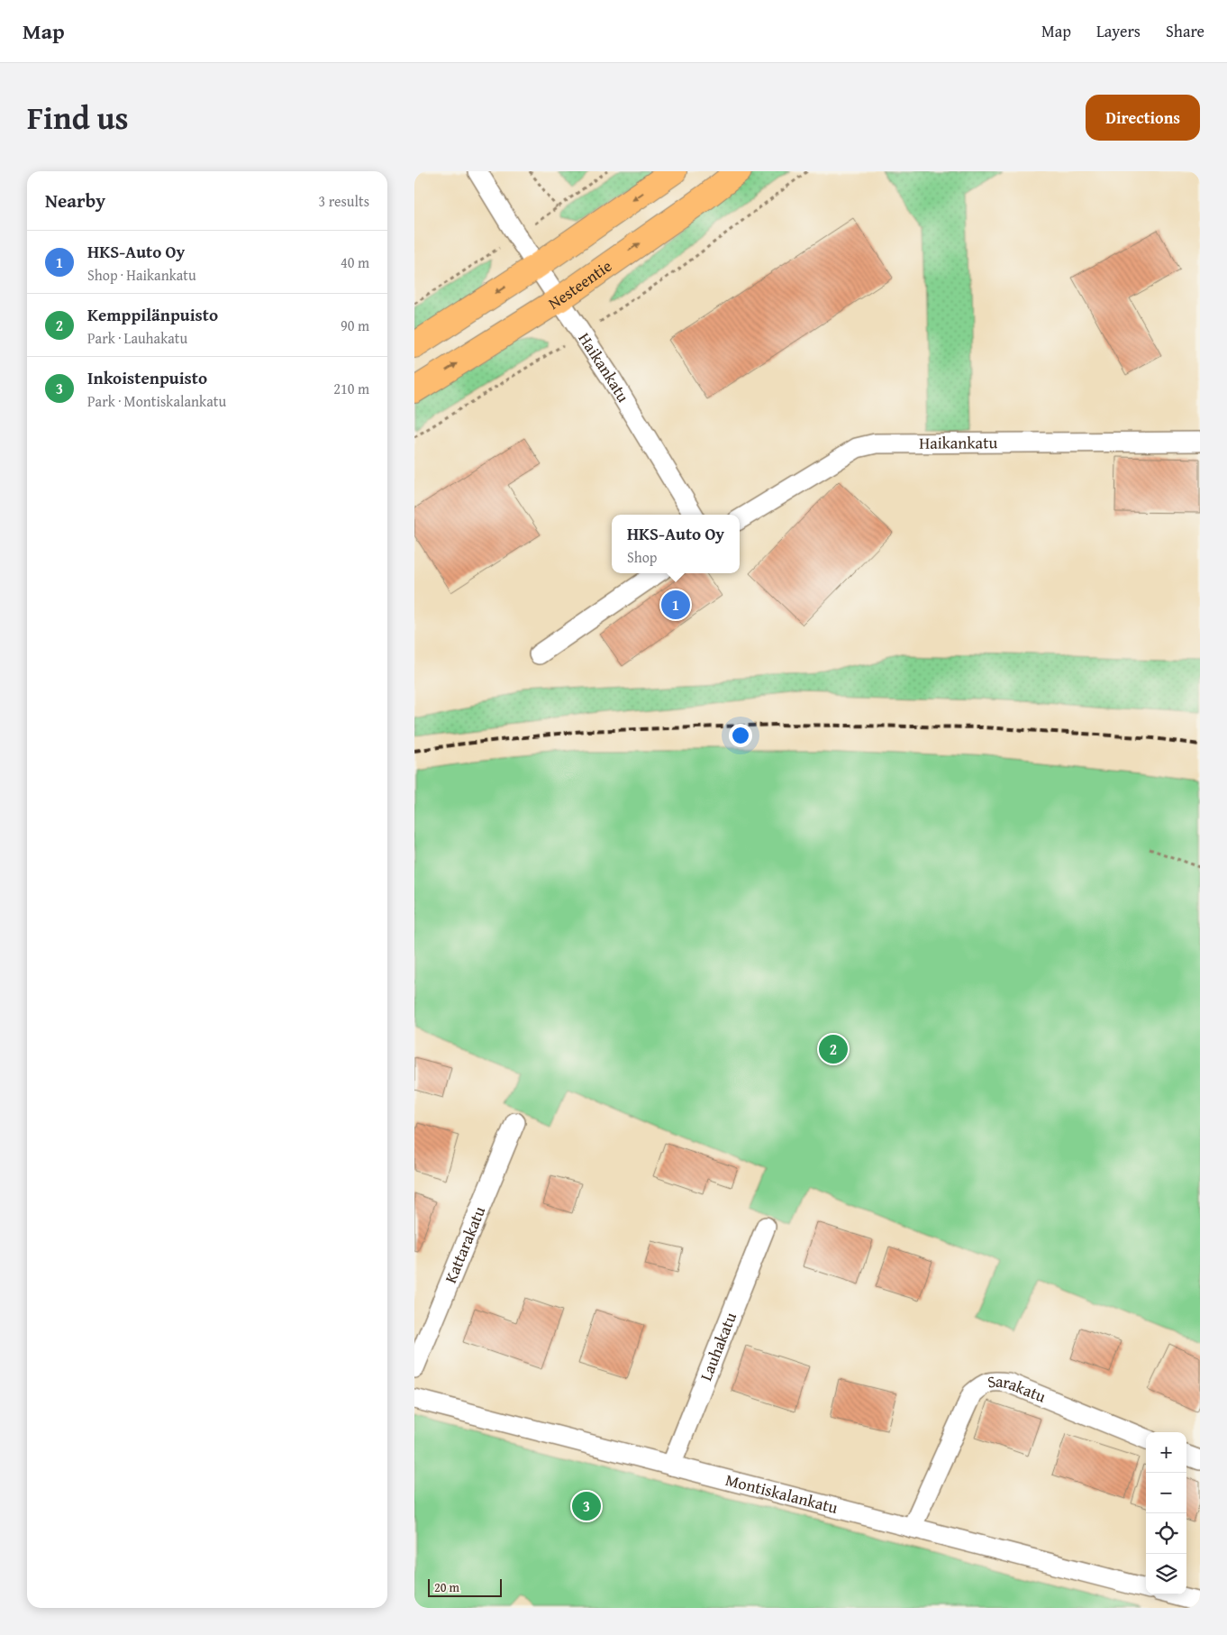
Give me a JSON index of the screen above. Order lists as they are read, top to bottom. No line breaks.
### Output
{"streets":{"main road":["Nesteentie"],"street":["Haikankatu","Kattarakatu","Lauhakatu","Sarakatu","Montiskalankatu"]},"crossings":[["Nesteentie","Haikankatu"],["Lauhakatu","Montiskalankatu"],["Sarakatu","Montiskalankatu"]],"scale_bar":"20 m","page":{"header":"Map","nav":["Map","Layers","Share"],"title":"Find us","buttons":"Directions","heading":["Nearby","3 results"],"list":[{"mark":"1","name":"HKS-Auto Oy","note":"Shop · Haikankatu","value":"40 m"},{"mark":"2","name":"Kemppilänpuisto","note":"Park · Lauhakatu","value":"90 m"},{"mark":"3","name":"Inkoistenpuisto","note":"Park · Montiskalankatu","value":"210 m"}],"popup":["HKS-Auto Oy","Shop"],"pins":["1","2","3"],"map_buttons":["+","−"],"scale":"20 m"}}
